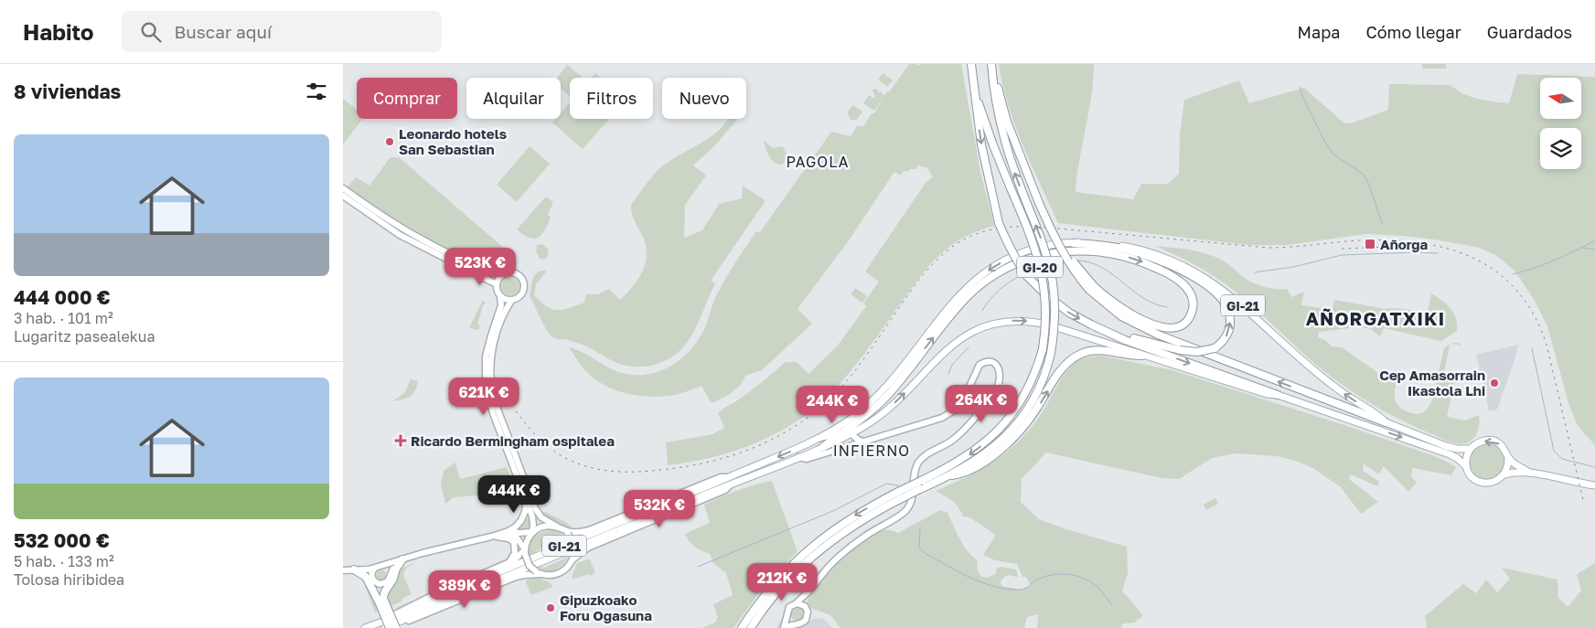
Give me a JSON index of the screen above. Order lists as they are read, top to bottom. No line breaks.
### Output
{"streets":{"highway":["GI-20","GI-21"]},"districts":["PAGOLA","AÑORGATXIKI","INFIERNO"],"places":{"other":["Leonardo hotels San Sebastian","Cep Amasorrain Ikastola Lhi","Gipuzkoako Foru Ogasuna"],"transit":["Añorga"],"health":["Ricardo Bermingham ospitalea"]},"north":"left","page":{"header":"Habito","search":"Buscar aquí","nav":["Mapa","Cómo llegar","Guardados"],"heading":"8 viviendas","chip":["Comprar","Alquilar","Filtros","Nuevo"],"list":[{"name":"444 000 €","note":"3 hab. · 101 m² · Lugaritz pasealekua"},{"name":"532 000 €","note":"5 hab. · 133 m² · Tolosa hiribidea"}],"price":["523K €","621K €","264K €","244K €","444K €","532K €","212K €","389K €"]}}
